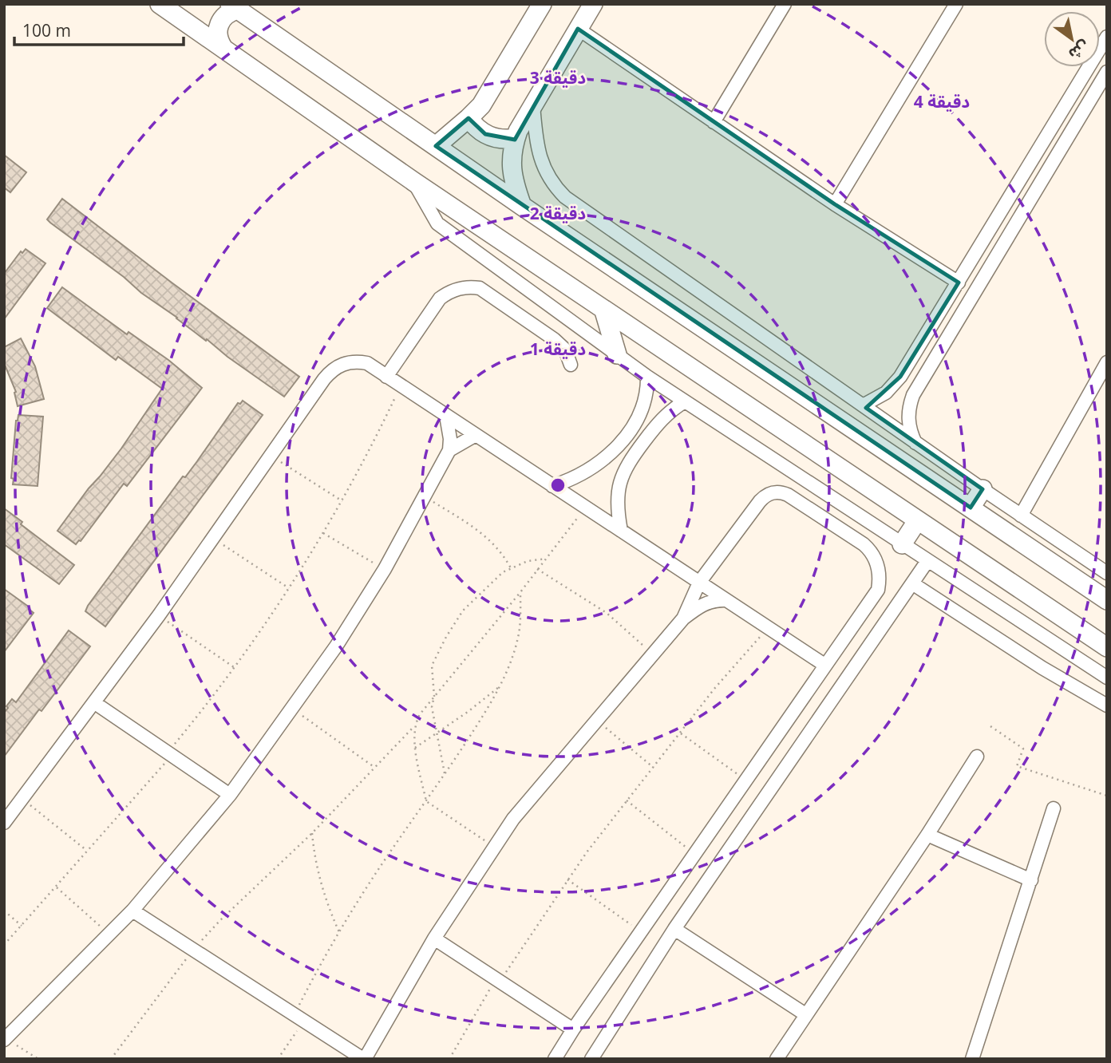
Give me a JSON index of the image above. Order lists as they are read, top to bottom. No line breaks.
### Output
{"scale_bar":"100 m","north":"bottom right","rings":["3 دقيقة","4 دقيقة","2 دقيقة","1 دقيقة"]}
